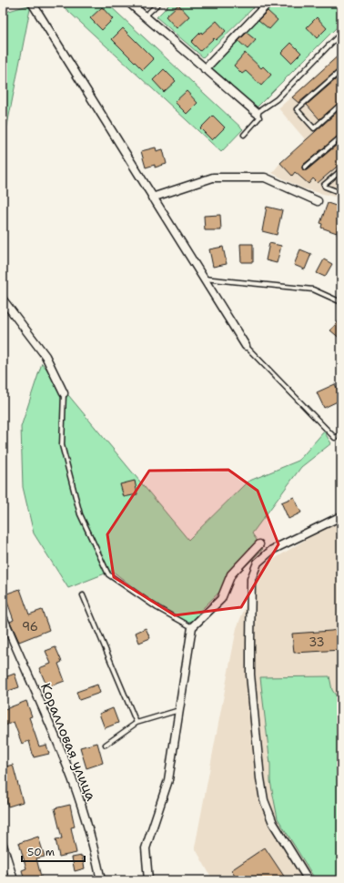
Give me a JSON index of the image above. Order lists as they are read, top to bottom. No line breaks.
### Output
{"streets":{"street":["Коралловая улица"]},"house_numbers":["96","33"],"scale_bar":"50 m"}
